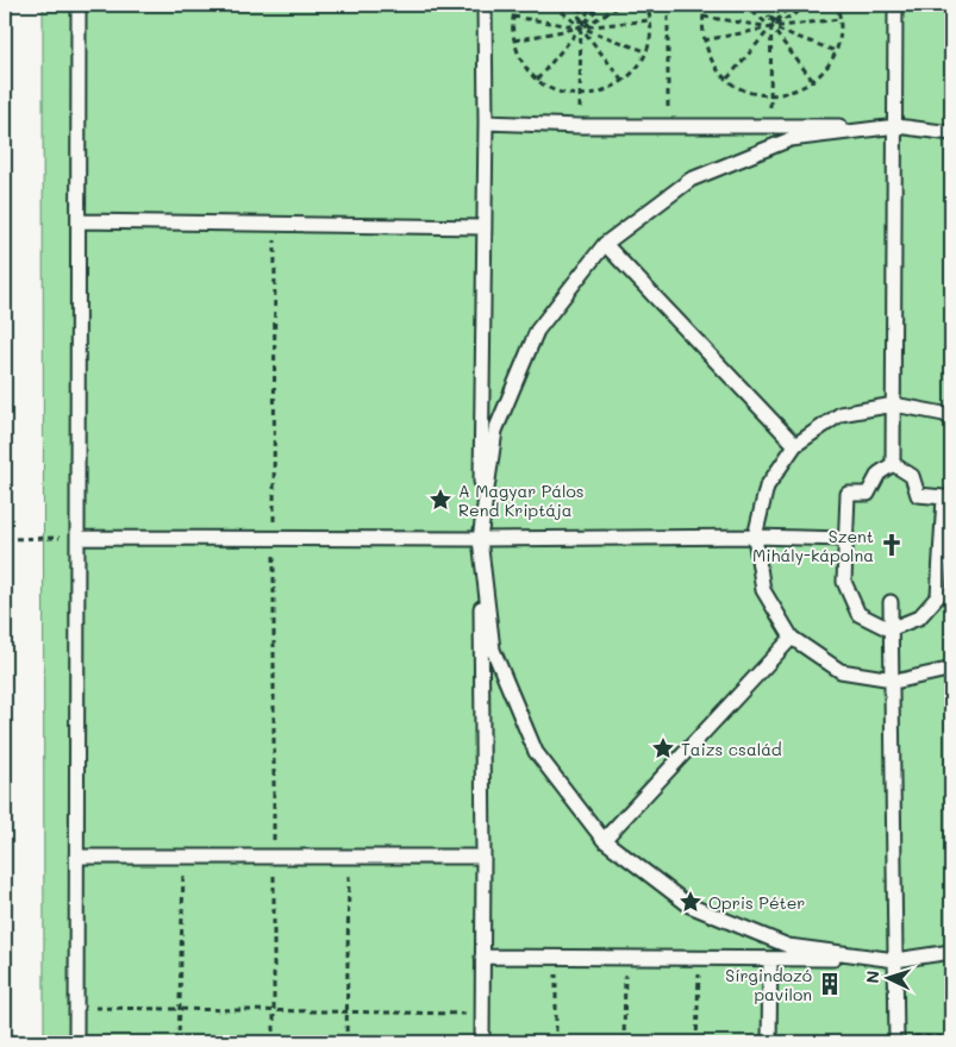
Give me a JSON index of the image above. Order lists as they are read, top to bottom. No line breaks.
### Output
{"places":{"place":["A Magyar Pálos Rend Kriptája","Taizs család","Opris Péter"],"church":["Szent Mihály-kápolna"],"building":["Sírgindozó pavilon"]},"north":"left"}
